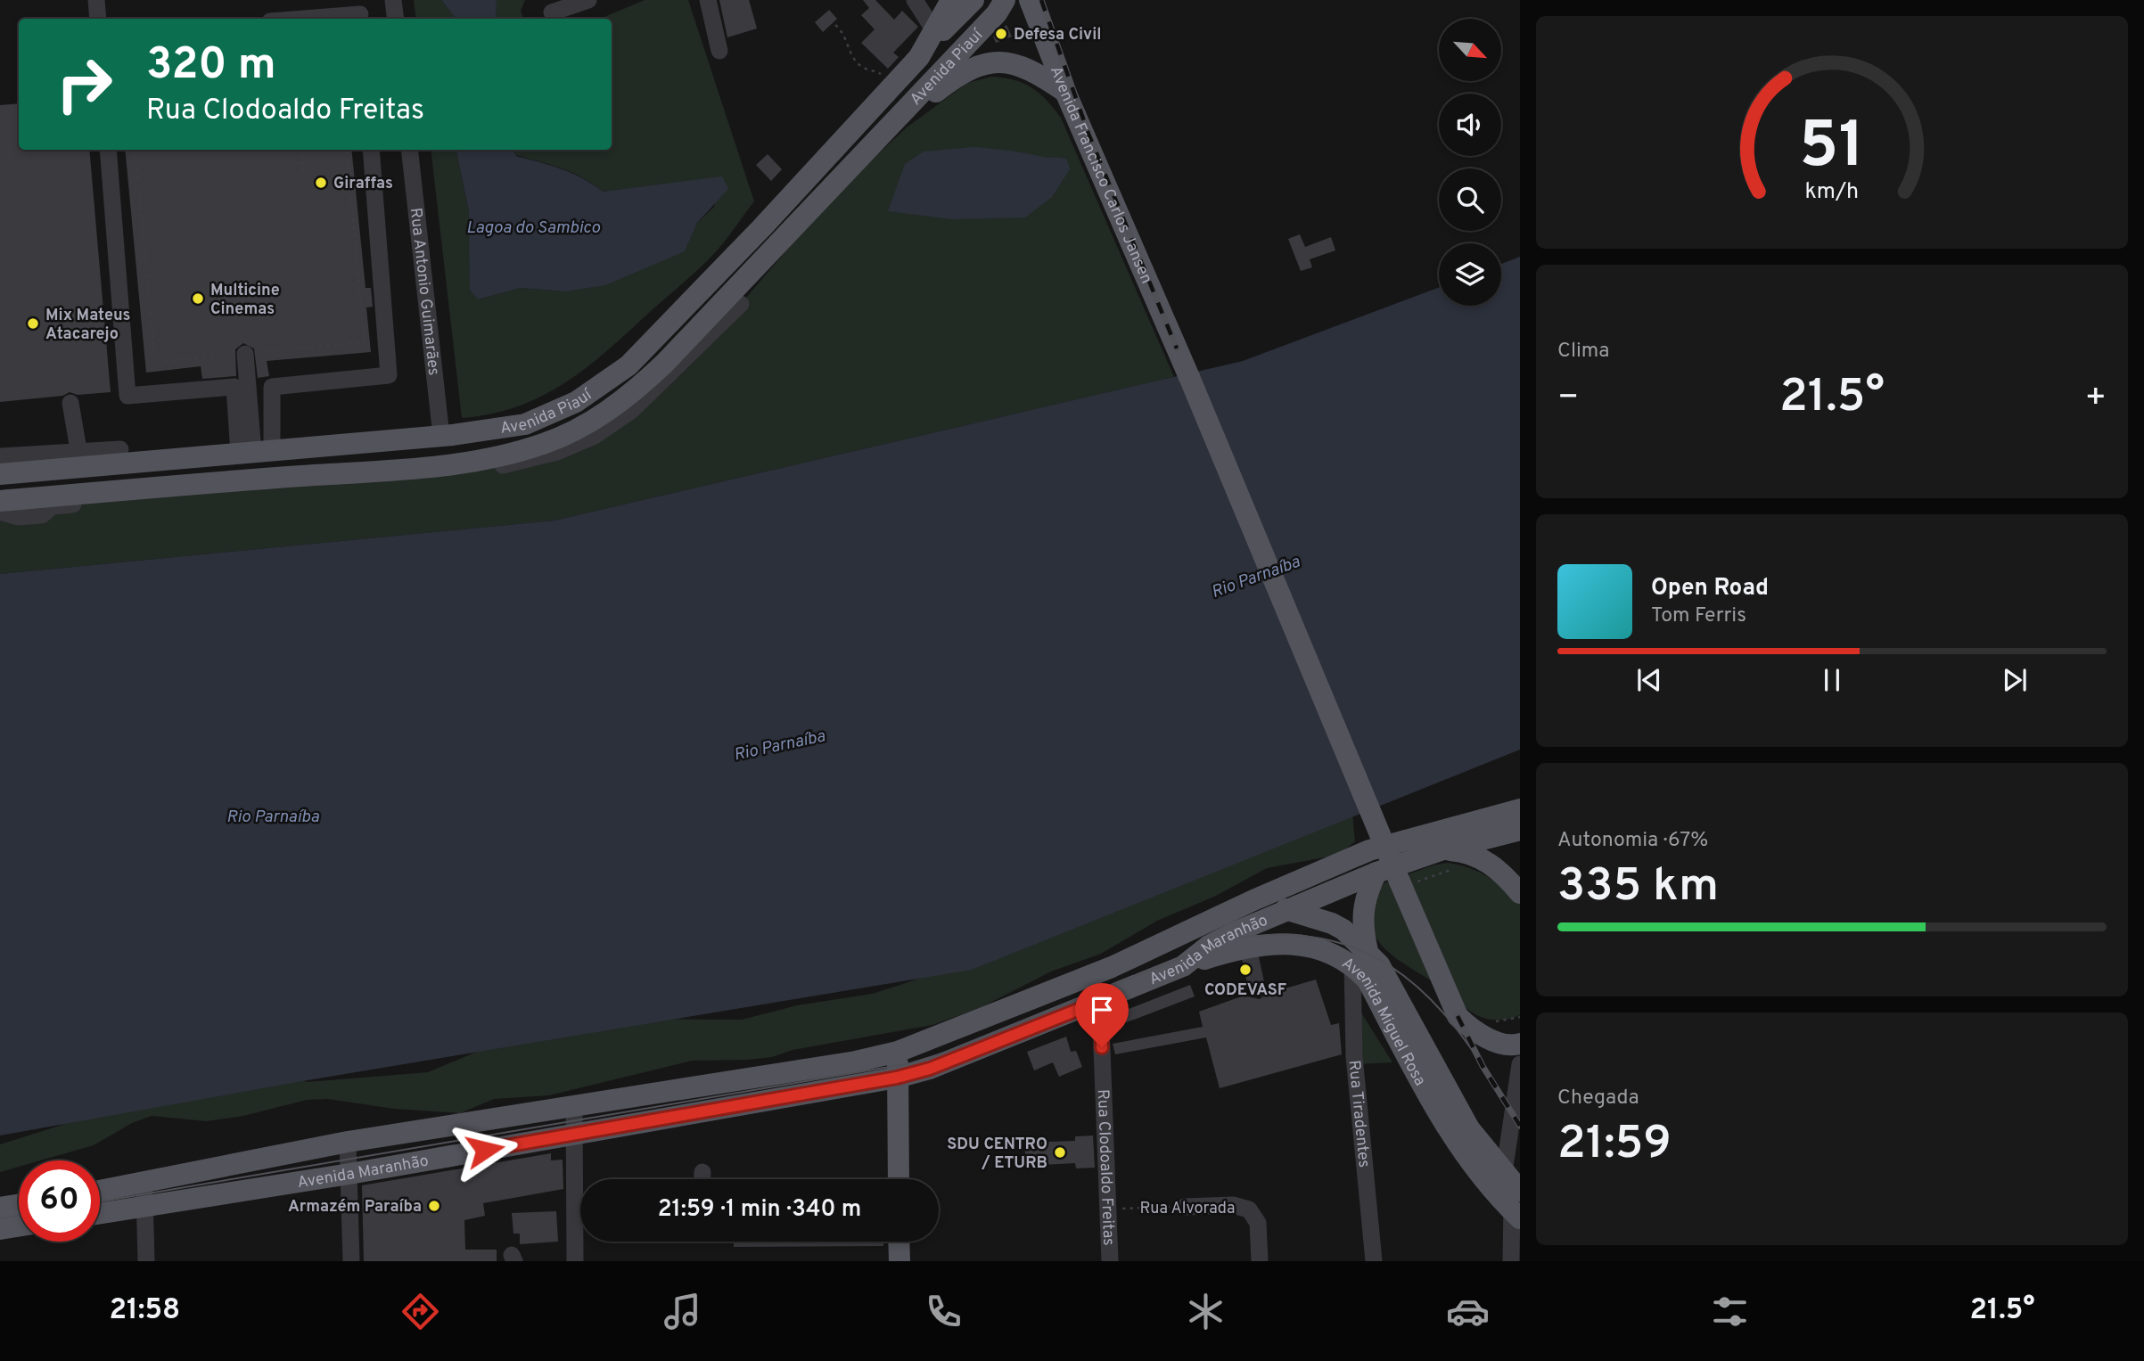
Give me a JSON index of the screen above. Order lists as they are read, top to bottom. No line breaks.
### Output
{"streets":{"main road":["Avenida Piauí","Avenida Francisco Carlos Jansen","Avenida Maranhão","Avenida Miguel Rosa"],"street":["Rua Antonio Guimarães","Rua Tiradentes","Rua Clodoaldo Freitas","Rua Alvorada"]},"crossings":[["Avenida Piauí","Avenida Francisco Carlos Jansen"],["Avenida Piauí","Rua Antonio Guimarães"],["Avenida Maranhão","Avenida Miguel Rosa"],["Avenida Maranhão","Rua Clodoaldo Freitas"],["Avenida Miguel Rosa","Rua Tiradentes"],["Rua Clodoaldo Freitas","Rua Alvorada"]],"water":["Lagoa do Sambico","Rio Parnaíba"],"places":["Defesa Civil","Giraffas","Multicine Cinemas","Mix Mateus Atacarejo","CODEVASF","SDU CENTRO / ETURB","Armazém Paraíba"],"north":"bottom right","page":{"turn":["320 m","Rua Clodoaldo Freitas"],"tile":["Clima",["Autonomia · 67%","335 km"],["Chegada","21:59"]],"heat":["−","21.5°","+"],"song":["Open Road","Tom Ferris"],"limit":"60","trip":"21:59 · 1 min · 340 m","tabs":["21:58","21.5°"],"gauge":["51","km/h"]}}
